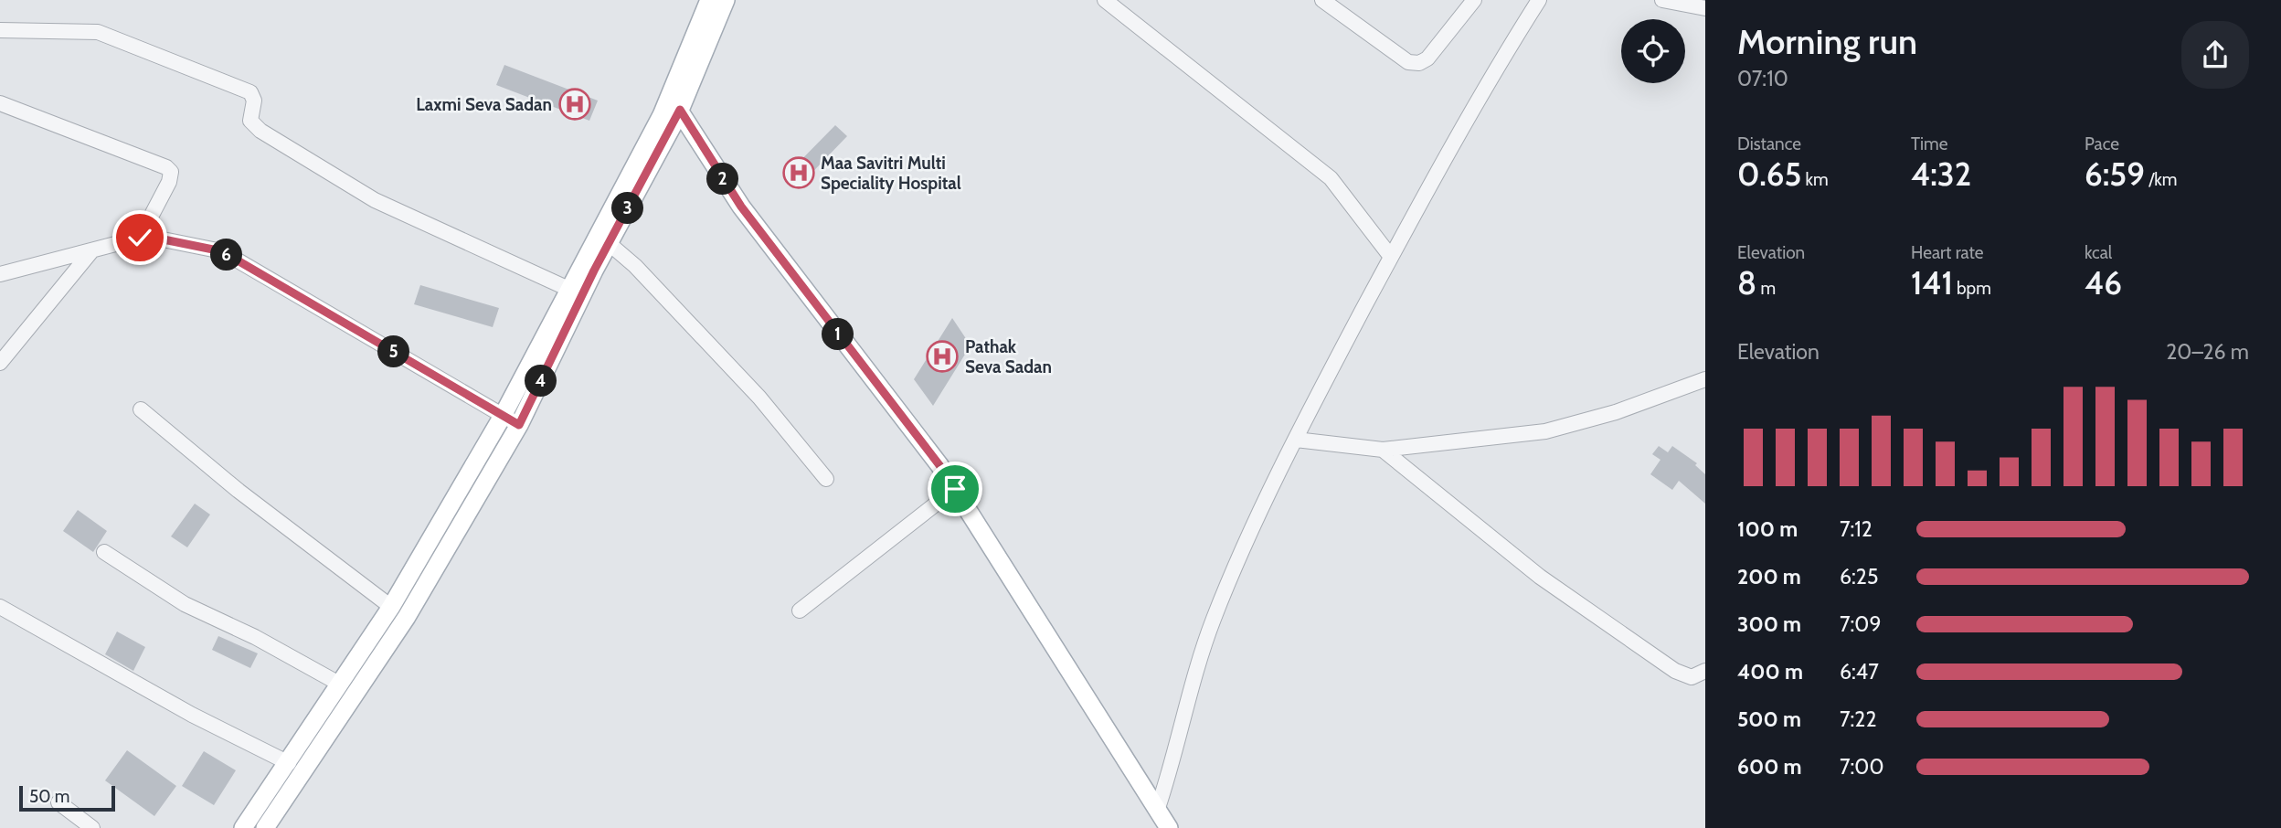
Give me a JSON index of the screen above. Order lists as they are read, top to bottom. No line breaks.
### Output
{"places":{"hospital":["Laxmi Seva Sadan","Maa Savitri Multi Speciality Hospital","Pathak Seva Sadan"]},"scale_bar":"50 m","page":{"heading":["Morning run","07:10"],"stats":[["Distance","0.65 km"],["Time","4:32"],["Pace","6:59 /km"],["Elevation","8 m"],["Heart rate","141 bpm"],["kcal","46"]],"pins":["2","3","6","1","5","4"],"chart":["Elevation","20–26 m"],"list":[{"name":"100 m","note":"7:12"},{"name":"200 m","note":"6:25"},{"name":"300 m","note":"7:09"},{"name":"400 m","note":"6:47"},{"name":"500 m","note":"7:22"},{"name":"600 m","note":"7:00"}],"scale":"50 m"}}
